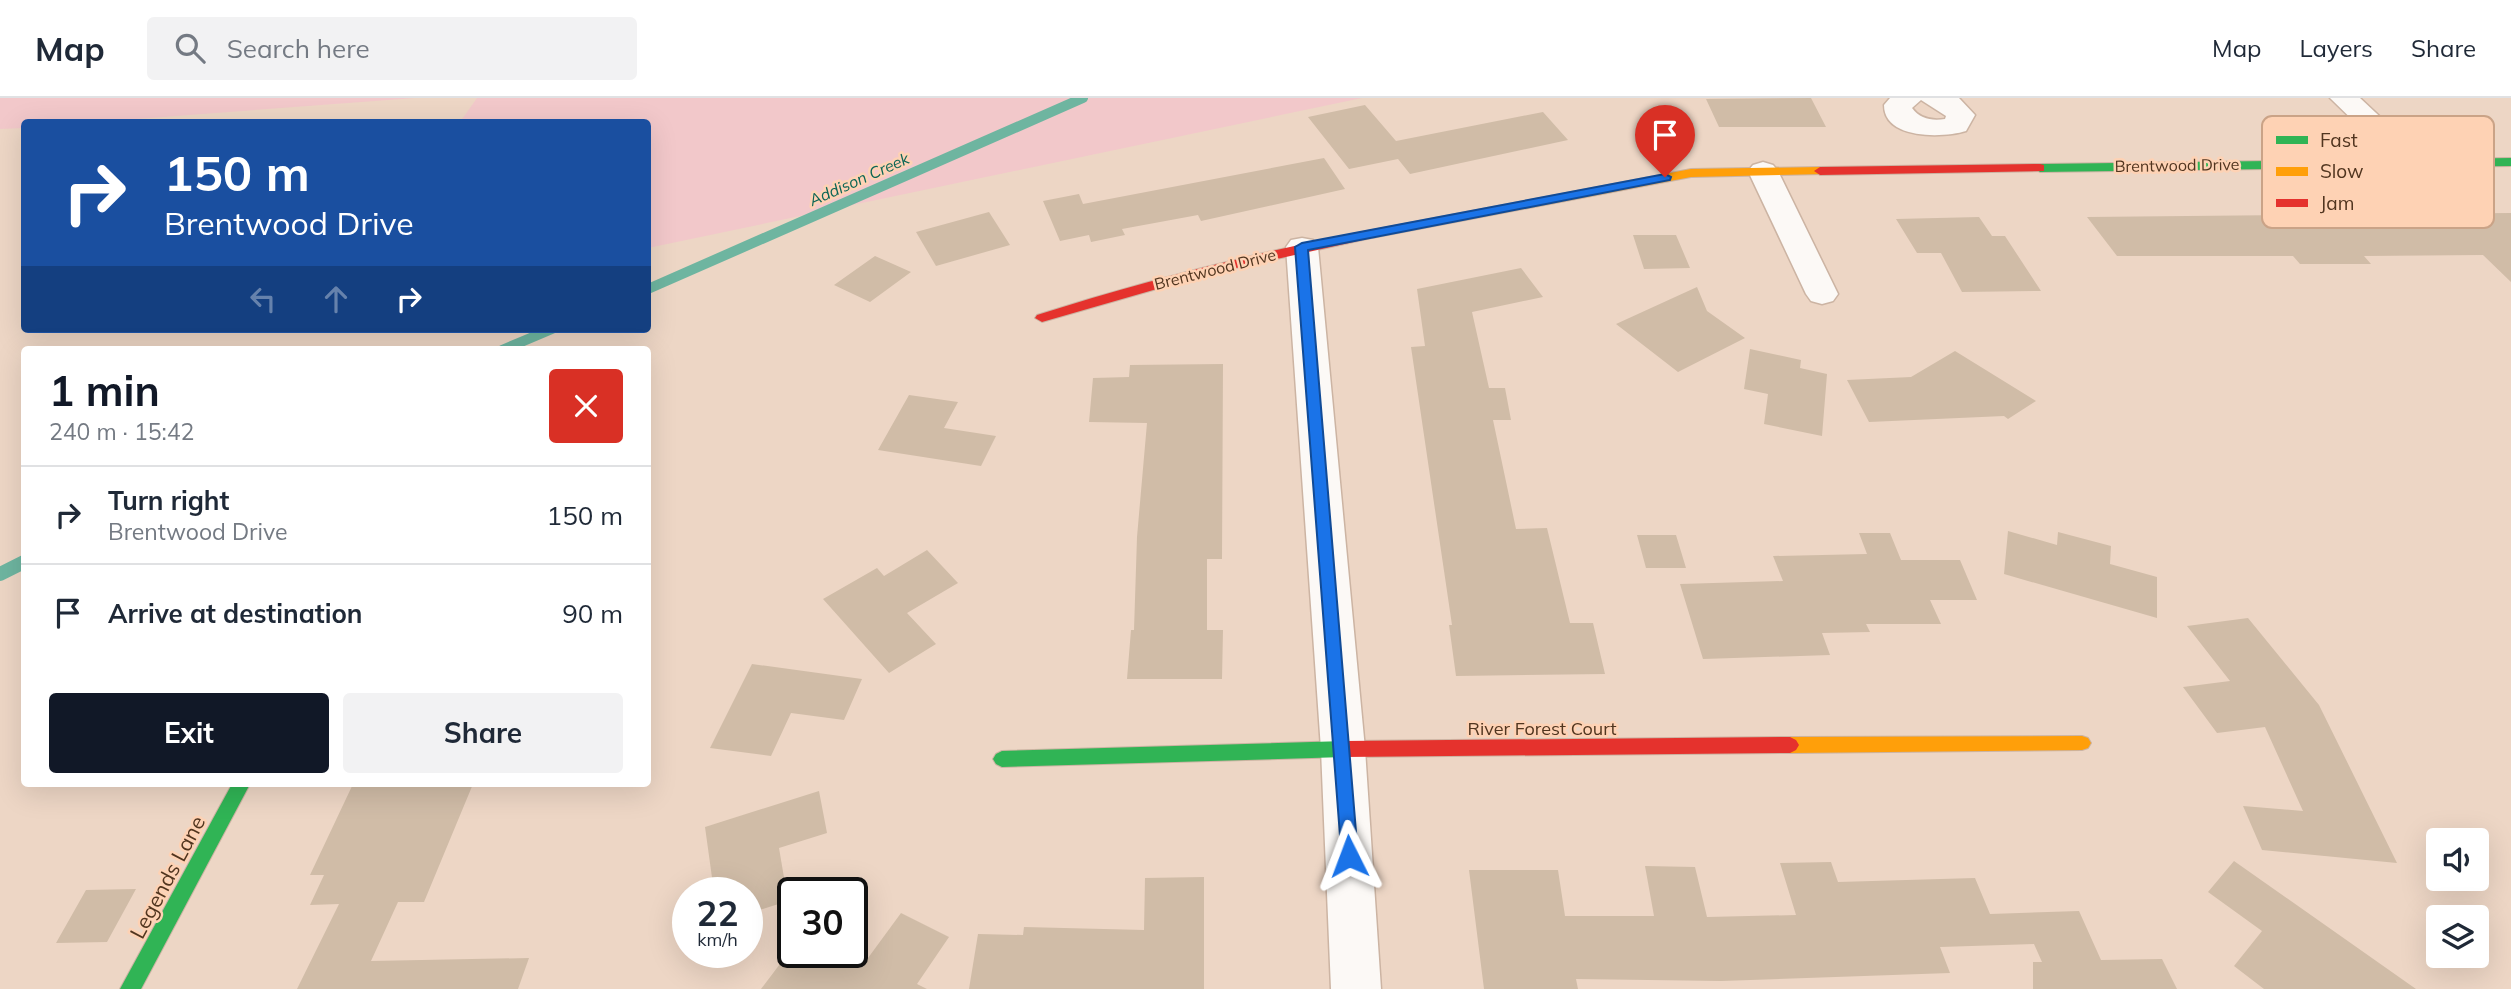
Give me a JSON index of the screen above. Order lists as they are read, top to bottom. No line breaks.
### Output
{"streets":{"street":["Brentwood Drive","River Forest Court","Legends Lane"]},"water":["Addison Creek"],"legend":["Fast","Slow","Jam"],"page":{"header":"Map","search":"Search here","nav":["Map","Layers","Share"],"turn":["150 m","Brentwood Drive"],"heading":["1 min","240 m · 15:42"],"list":[{"name":"Turn right","note":"Brentwood Drive","value":"150 m"},{"name":"Arrive at destination","value":"90 m"}],"buttons":["Exit","Share"],"speed":"22 km/h","limit":"30"}}
